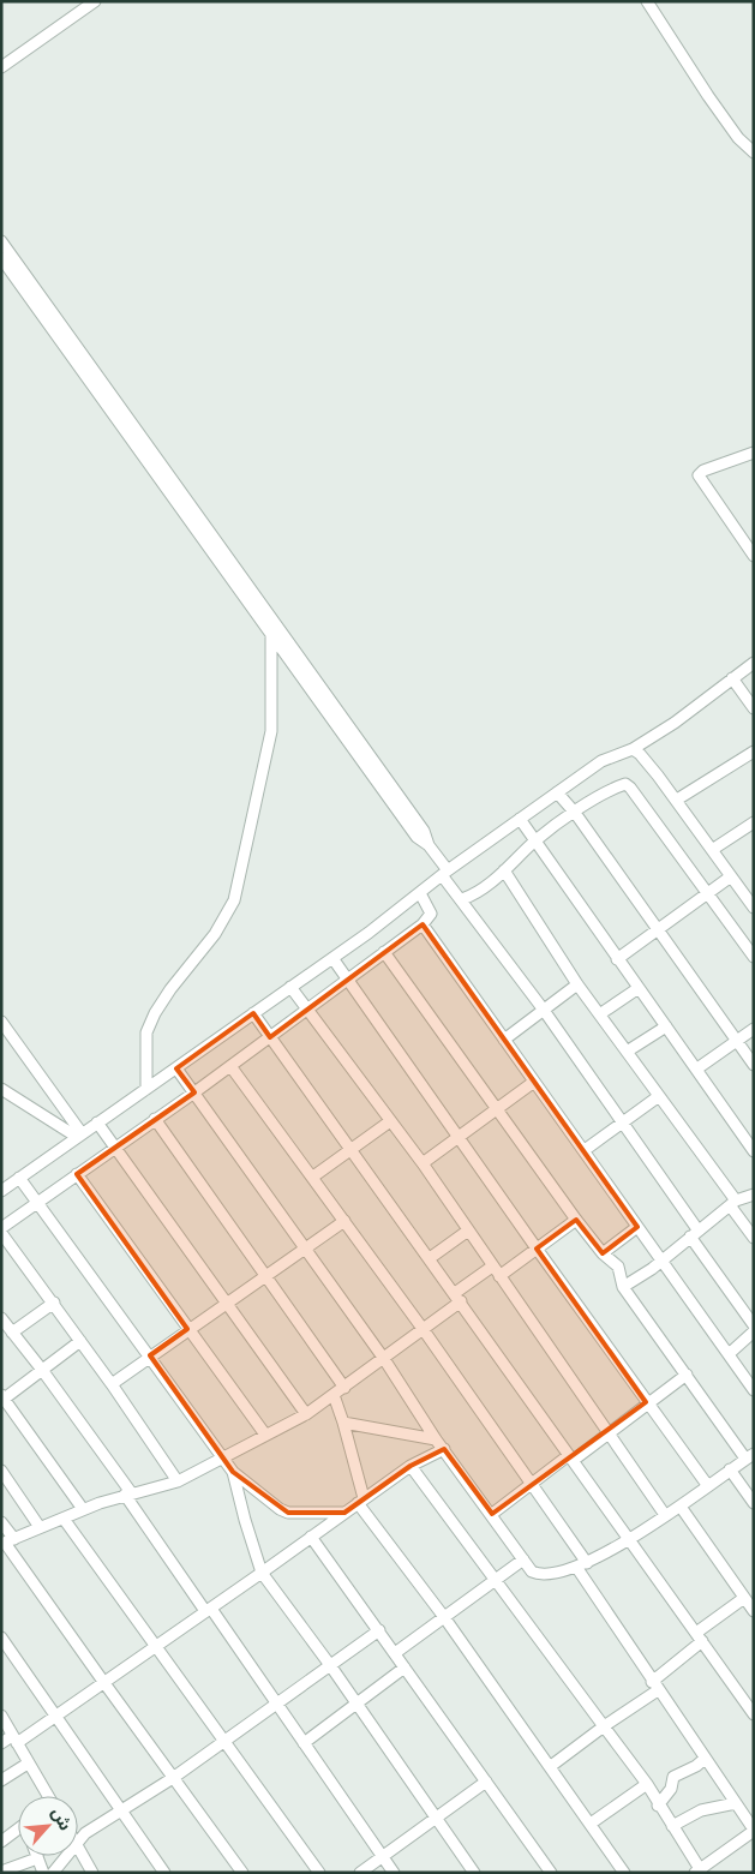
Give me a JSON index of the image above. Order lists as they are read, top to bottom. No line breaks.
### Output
{"north":"top right"}
